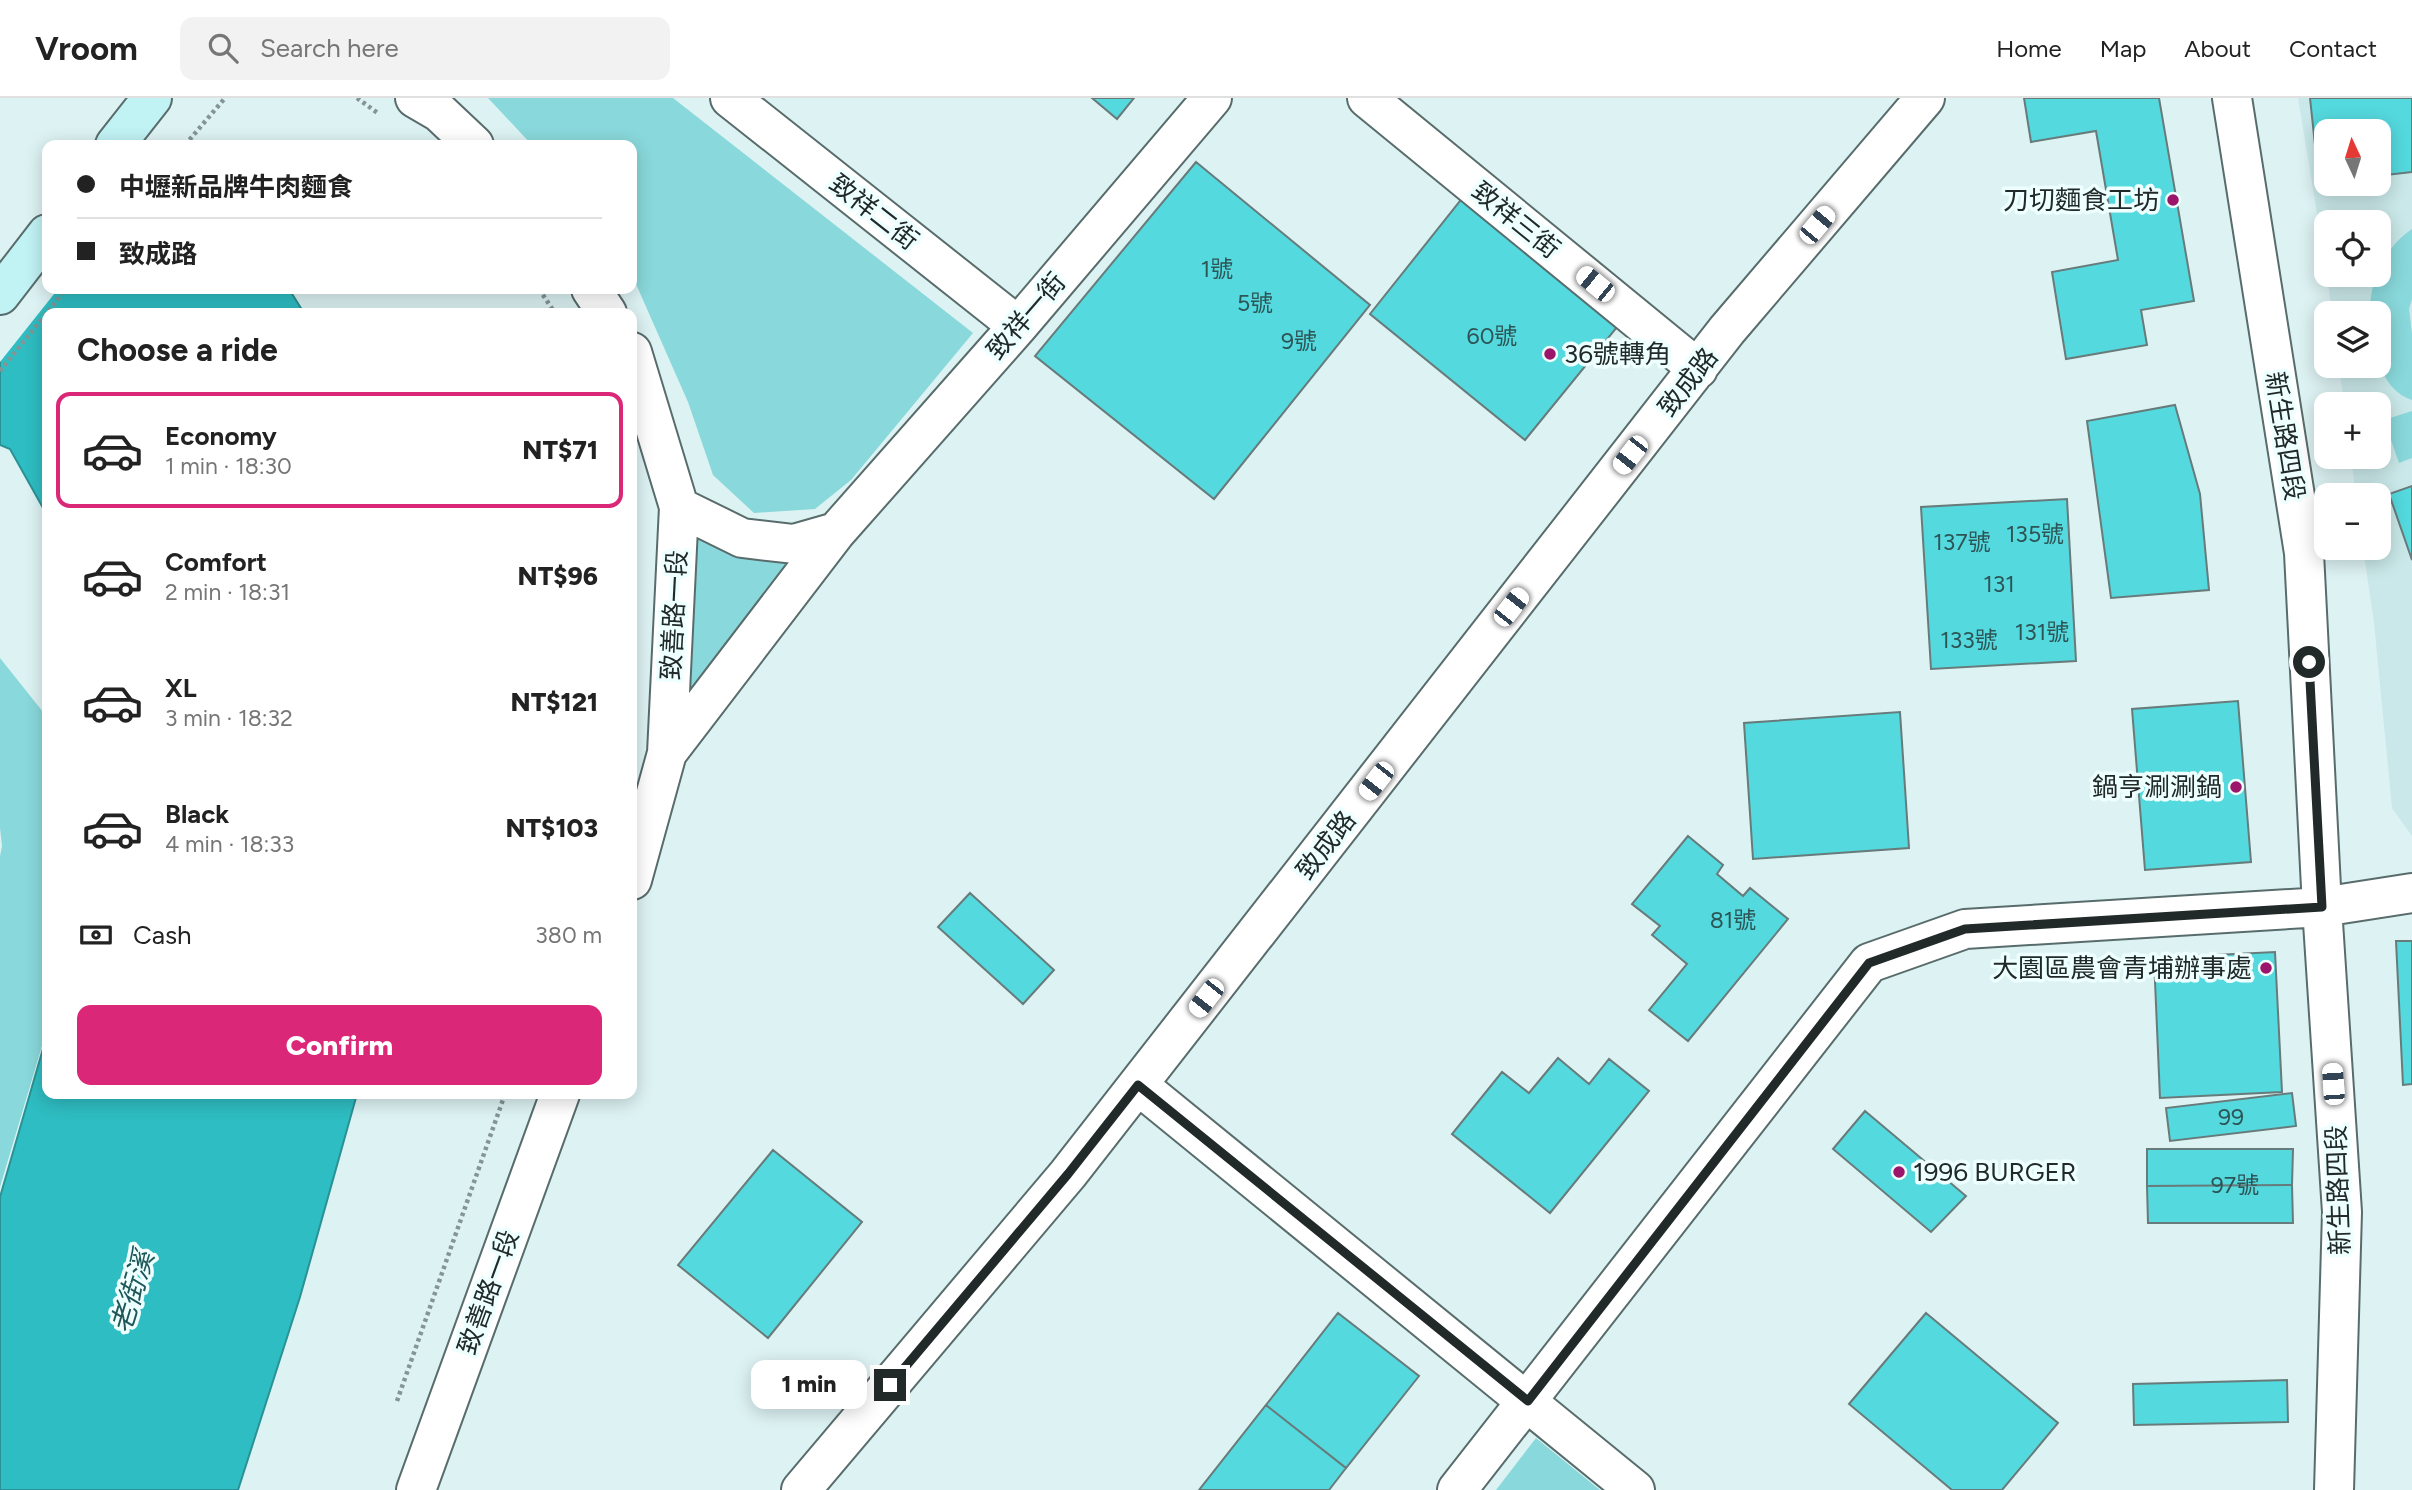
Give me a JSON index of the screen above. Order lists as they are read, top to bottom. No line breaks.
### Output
{"streets":{"street":["致祥二街","致祥三街","致祥一街","致成路","新生路四段","致善路一段"]},"crossings":[["致祥二街","致祥一街"],["致祥三街","致成路"],["致祥一街","致善路一段"]],"water":["老街溪"],"places":["刀切麵食工坊","36號轉角","鍋亨涮涮鍋","大園區農會青埔辦事處","1996 BURGER"],"house_numbers":["1號","5號","60號","9號","135號","137號","131","131號","133號","81號","99","97號"],"north":"top","page":{"header":"Vroom","search":"Search here","nav":["Home","Map","About","Contact"],"map_buttons":["+","−"],"banner":["中壢新品牌牛肉麵食","致成路"],"heading":"Choose a ride","list":[{"name":"Economy","note":"1 min · 18:30","value":"NT$71"},{"name":"Comfort","note":"2 min · 18:31","value":"NT$96"},{"name":"XL","note":"3 min · 18:32","value":"NT$121"},{"name":"Black","note":"4 min · 18:33","value":"NT$103"}],"pay":["Cash","380 m"],"buttons":"Confirm","bubble":"1 min"}}
